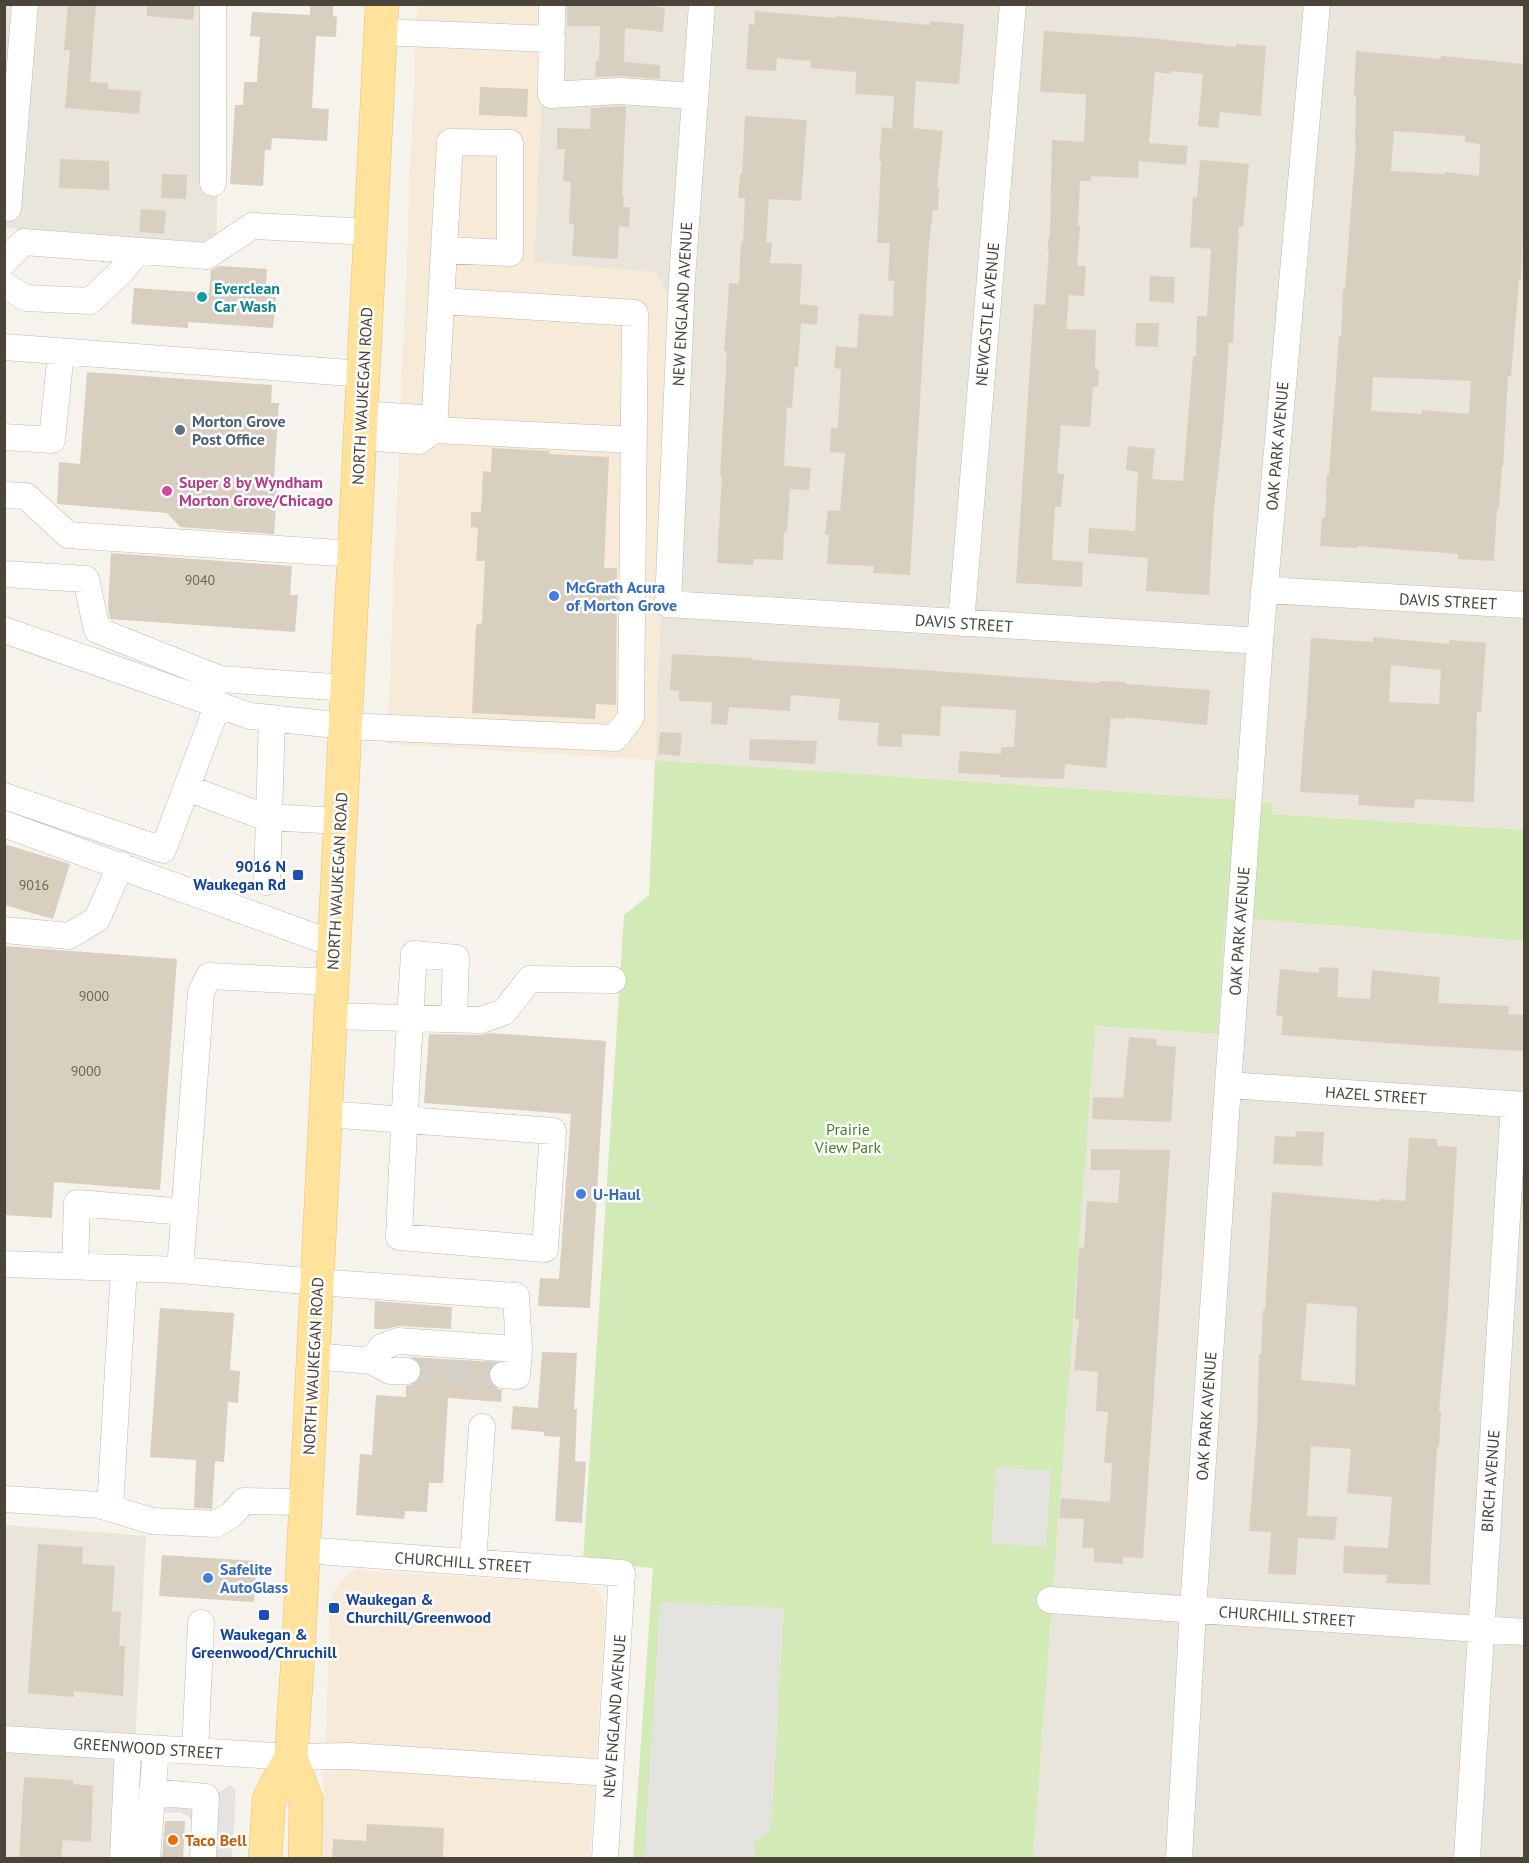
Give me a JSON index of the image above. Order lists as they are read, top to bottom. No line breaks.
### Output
{"streets":{"main road":["NORTH WAUKEGAN ROAD"],"street":["NEW ENGLAND AVENUE","NEWCASTLE AVENUE","OAK PARK AVENUE","DAVIS STREET","HAZEL STREET","BIRCH AVENUE","CHURCHILL STREET","GREENWOOD STREET"]},"crossings":[["NEW ENGLAND AVENUE","DAVIS STREET"],["NEW ENGLAND AVENUE","CHURCHILL STREET"],["NEW ENGLAND AVENUE","GREENWOOD STREET"],["NEWCASTLE AVENUE","DAVIS STREET"],["NORTH WAUKEGAN ROAD","CHURCHILL STREET"],["NORTH WAUKEGAN ROAD","GREENWOOD STREET"],["OAK PARK AVENUE","DAVIS STREET"],["OAK PARK AVENUE","HAZEL STREET"],["OAK PARK AVENUE","CHURCHILL STREET"],["HAZEL STREET","BIRCH AVENUE"],["BIRCH AVENUE","CHURCHILL STREET"]],"parks":["Prairie View Park"],"places":{"other":["Everclean Car Wash","Morton Grove Post Office","Super 8 by Wyndham Morton Grove/Chicago","McGrath Acura of Morton Grove","U-Haul","Safelite AutoGlass","Taco Bell"],"transit":["9016 N Waukegan Rd","Waukegan & Churchill/Greenwood","Waukegan & Greenwood/Chruchill"]},"house_numbers":["9040","9016","9000","9000"]}
